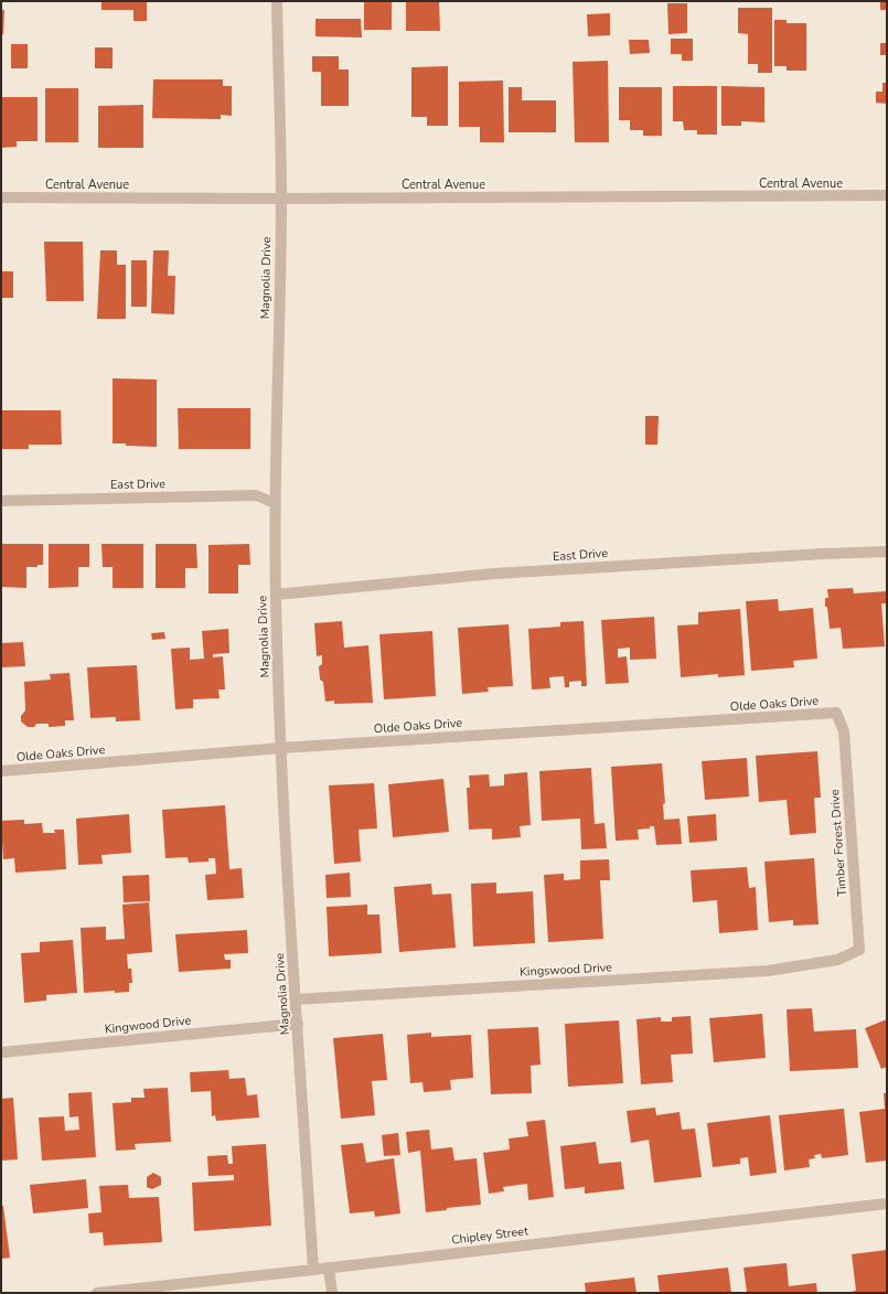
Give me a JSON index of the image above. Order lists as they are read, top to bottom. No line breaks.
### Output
{"streets":{"street":["Central Avenue","Magnolia Drive","East Drive","Olde Oaks Drive","Timber Forest Drive","Kingswood Drive","Kingwood Drive","Chipley Street"]},"crossings":[["Central Avenue","Magnolia Drive"],["Magnolia Drive","East Drive"],["Magnolia Drive","Olde Oaks Drive"],["Magnolia Drive","Kingswood Drive"],["Magnolia Drive","Kingwood Drive"],["Magnolia Drive","Chipley Street"],["Olde Oaks Drive","Timber Forest Drive"],["Timber Forest Drive","Kingswood Drive"]]}
